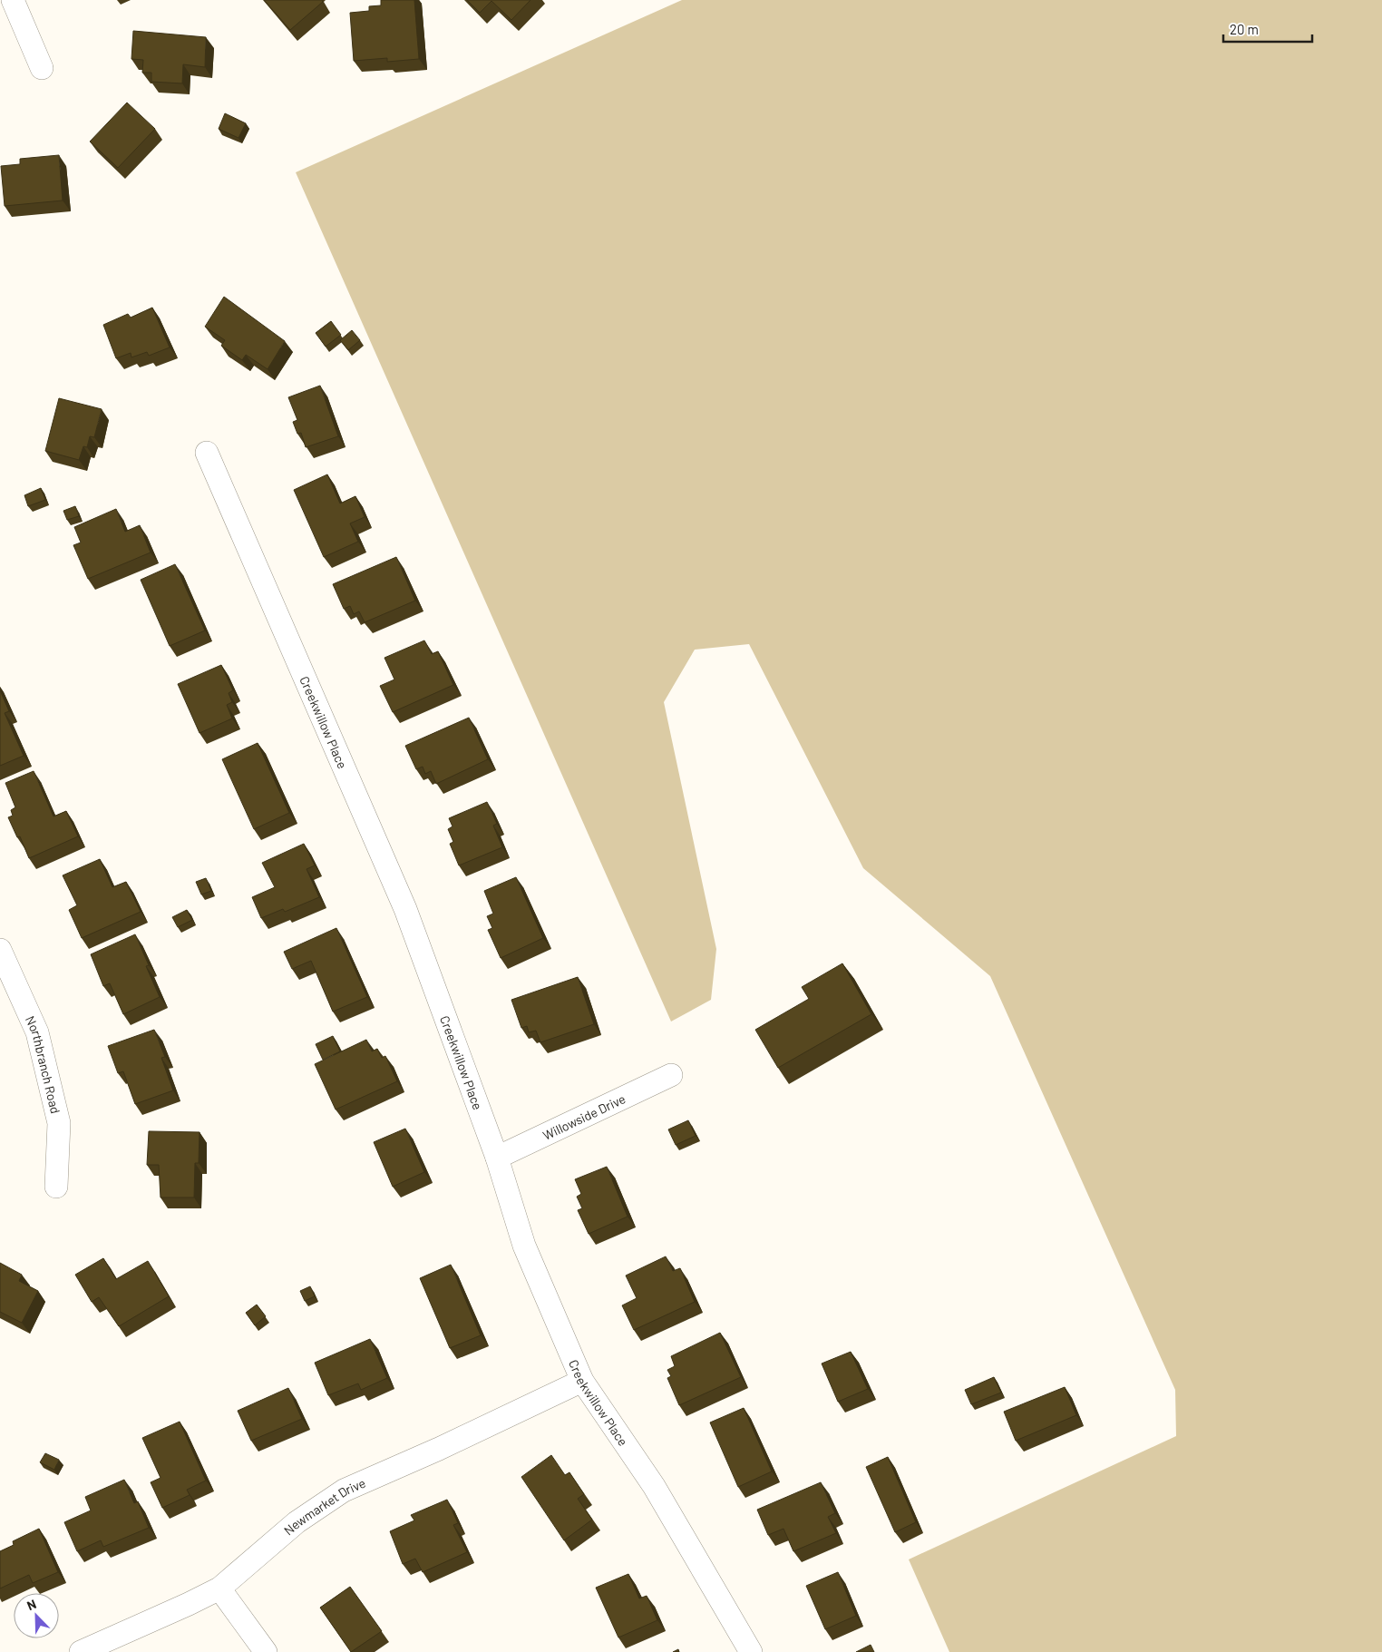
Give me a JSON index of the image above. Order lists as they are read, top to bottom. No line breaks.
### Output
{"streets":{"street":["Creekwillow Place","Northbranch Road","Willowside Drive","Newmarket Drive"]},"crossings":[["Creekwillow Place","Willowside Drive"],["Creekwillow Place","Newmarket Drive"]],"scale_bar":"20 m","north":"top left"}
